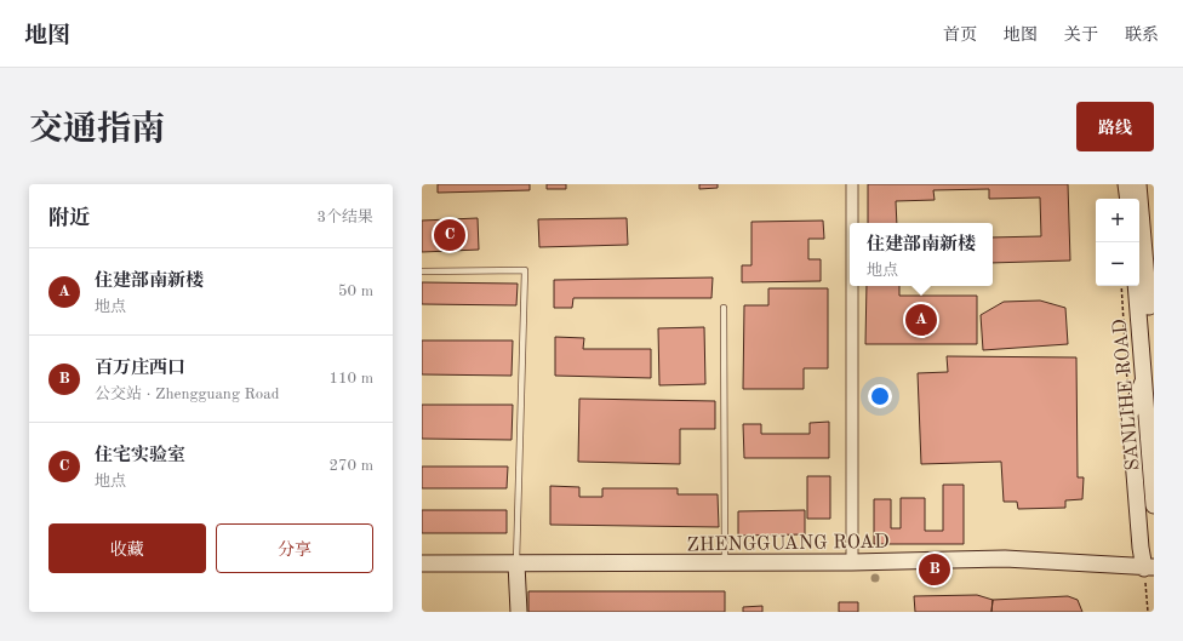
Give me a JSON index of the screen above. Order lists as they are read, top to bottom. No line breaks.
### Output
{"streets":{"street":["SANLIHE ROAD","ZHENGGUANG ROAD"]},"page":{"header":"地图","nav":["首页","地图","关于","联系"],"title":"交通指南","buttons":["路线",["收藏","分享"]],"heading":["附近","3个结果"],"map_buttons":["+","−"],"pins":["C","A","B"],"popup":["住建部南新楼","地点"],"list":[{"mark":"A","name":"住建部南新楼","note":"地点","value":"50 m"},{"mark":"B","name":"百万庄西口","note":"公交站 · Zhengguang Road","value":"110 m"},{"mark":"C","name":"住宅实验室","note":"地点","value":"270 m"}]}}
